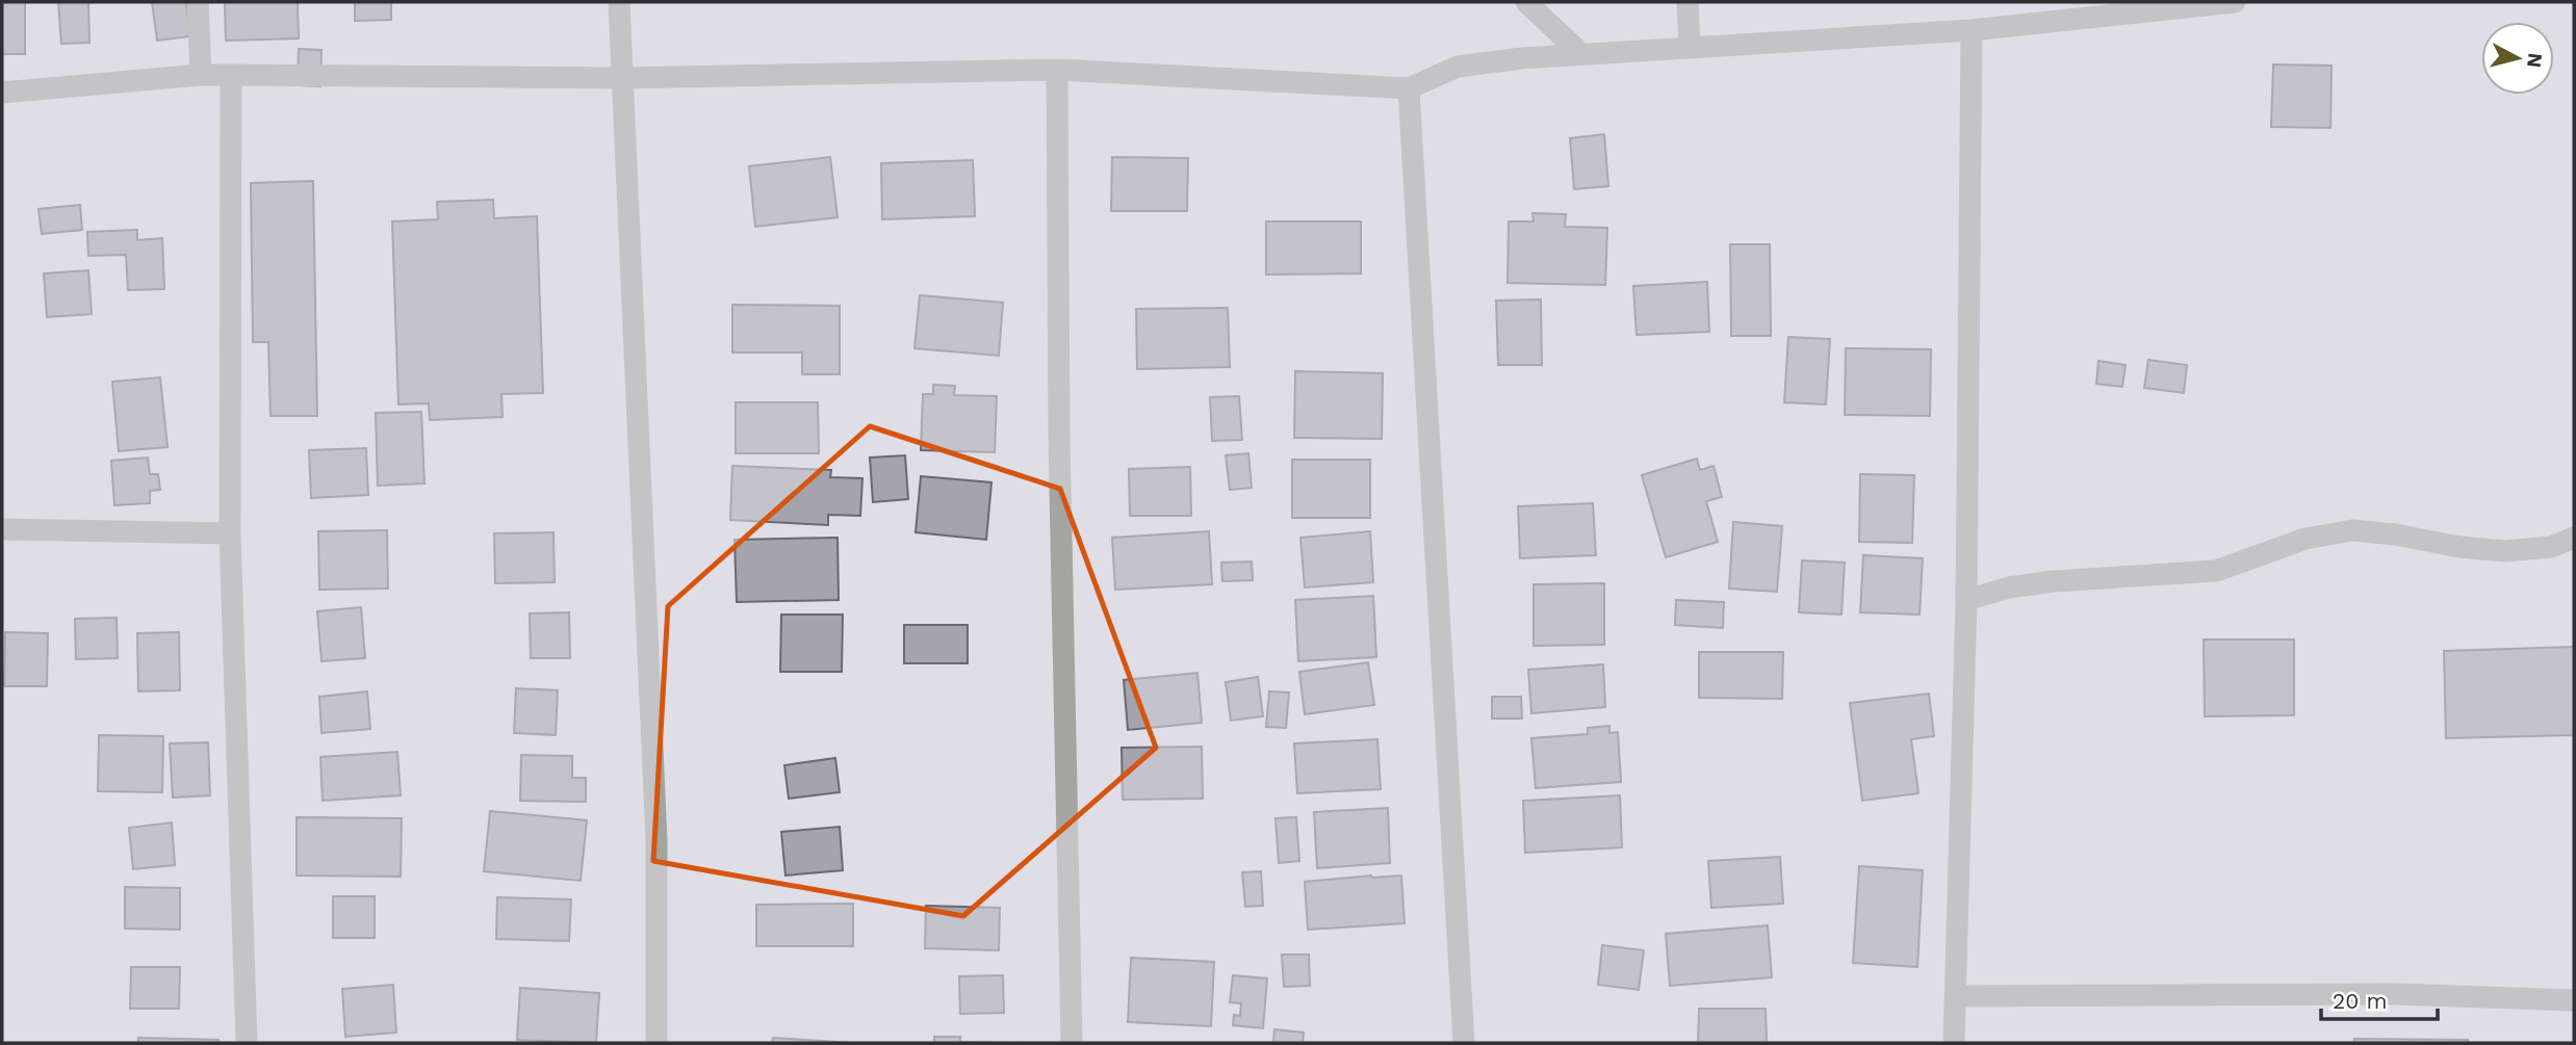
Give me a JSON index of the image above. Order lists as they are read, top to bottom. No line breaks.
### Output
{"scale_bar":"20 m","north":"right"}
